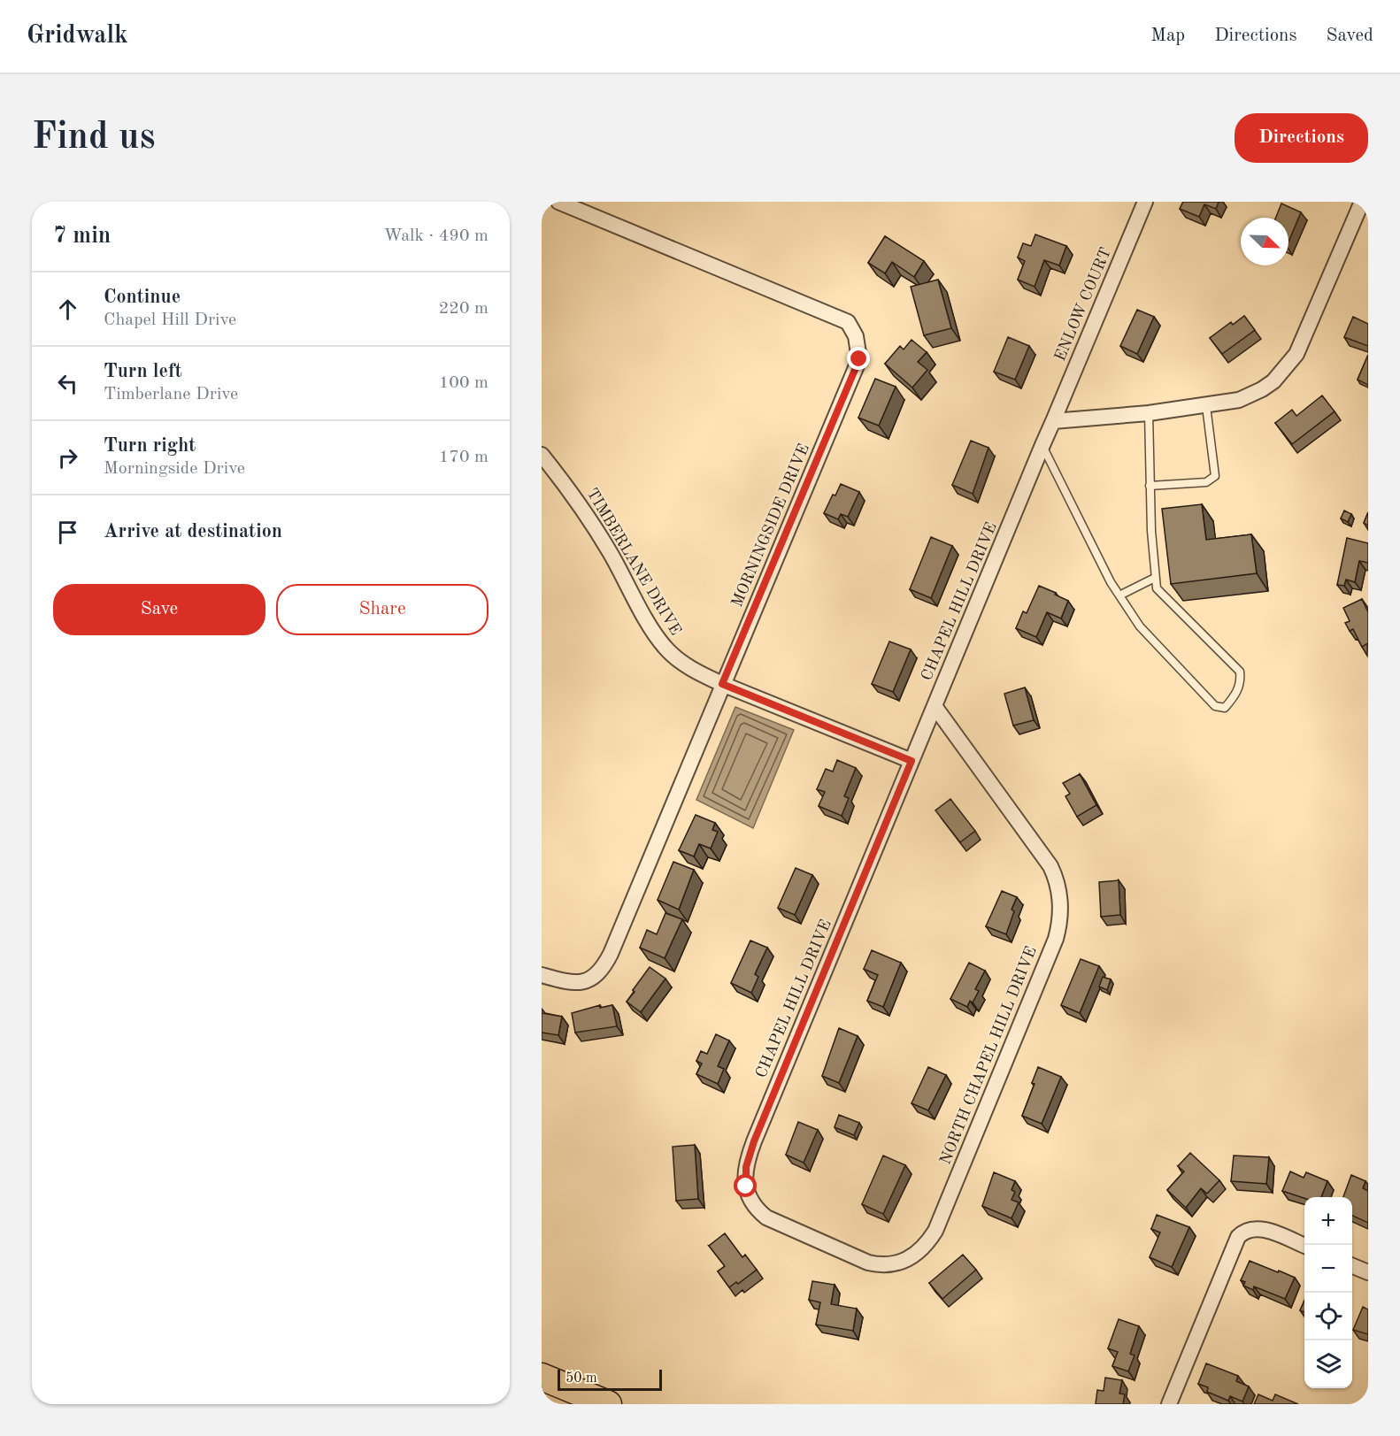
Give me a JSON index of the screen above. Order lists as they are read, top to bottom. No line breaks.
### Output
{"streets":{"street":["ENLOW COURT","MORNINGSIDE DRIVE","TIMBERLANE DRIVE","CHAPEL HILL DRIVE","NORTH CHAPEL HILL DRIVE"]},"crossings":[["ENLOW COURT","CHAPEL HILL DRIVE"],["MORNINGSIDE DRIVE","TIMBERLANE DRIVE"],["TIMBERLANE DRIVE","CHAPEL HILL DRIVE"],["CHAPEL HILL DRIVE","NORTH CHAPEL HILL DRIVE"]],"scale_bar":"50 m","north":"bottom right","page":{"header":"Gridwalk","nav":["Map","Directions","Saved"],"buttons":["Directions",["Save","Share"]],"title":"Find us","heading":["7 min","Walk · 490 m"],"list":[["Continue","Chapel Hill Drive","220 m"],["Turn left","Timberlane Drive","100 m"],["Turn right","Morningside Drive","170 m"],"Arrive at destination"],"map_buttons":["+","−"],"scale":"50 m"}}
